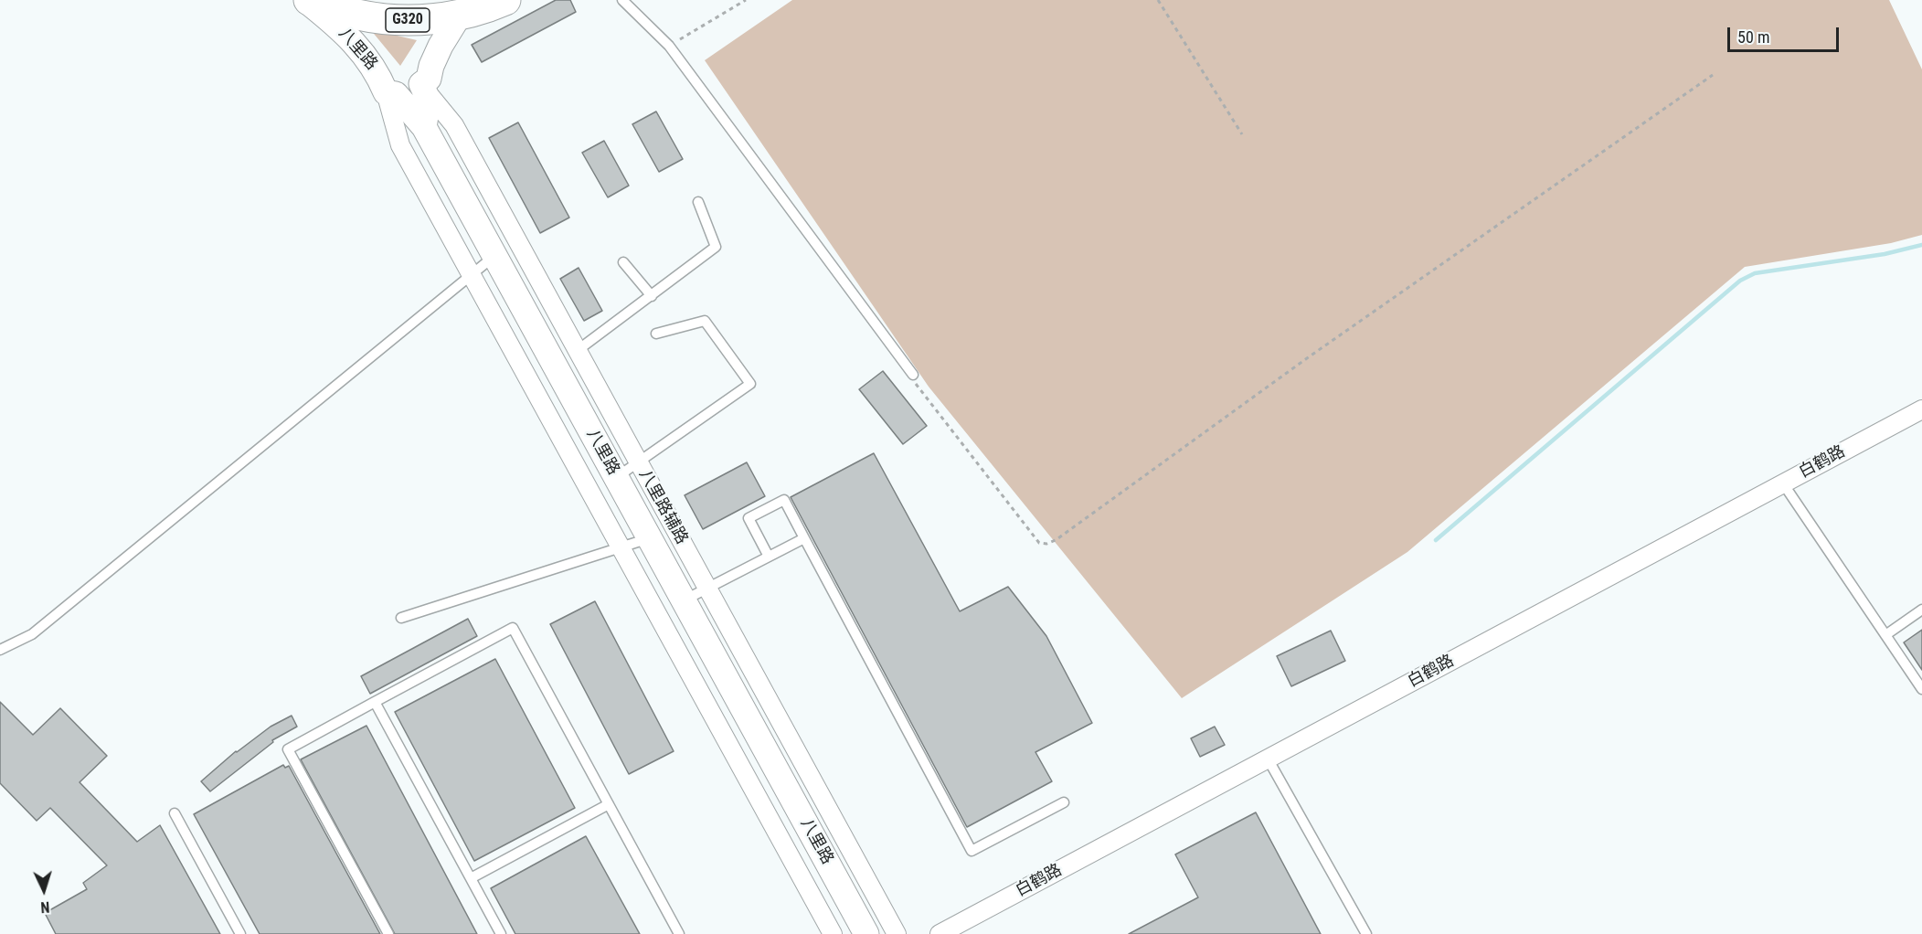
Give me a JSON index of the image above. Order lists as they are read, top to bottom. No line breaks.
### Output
{"streets":{"highway":["G320"],"main road":["八里路"],"street":["白鹤路","八里路辅路"]},"crossings":[["G320","八里路"]],"scale_bar":"50 m","north":"bottom"}
